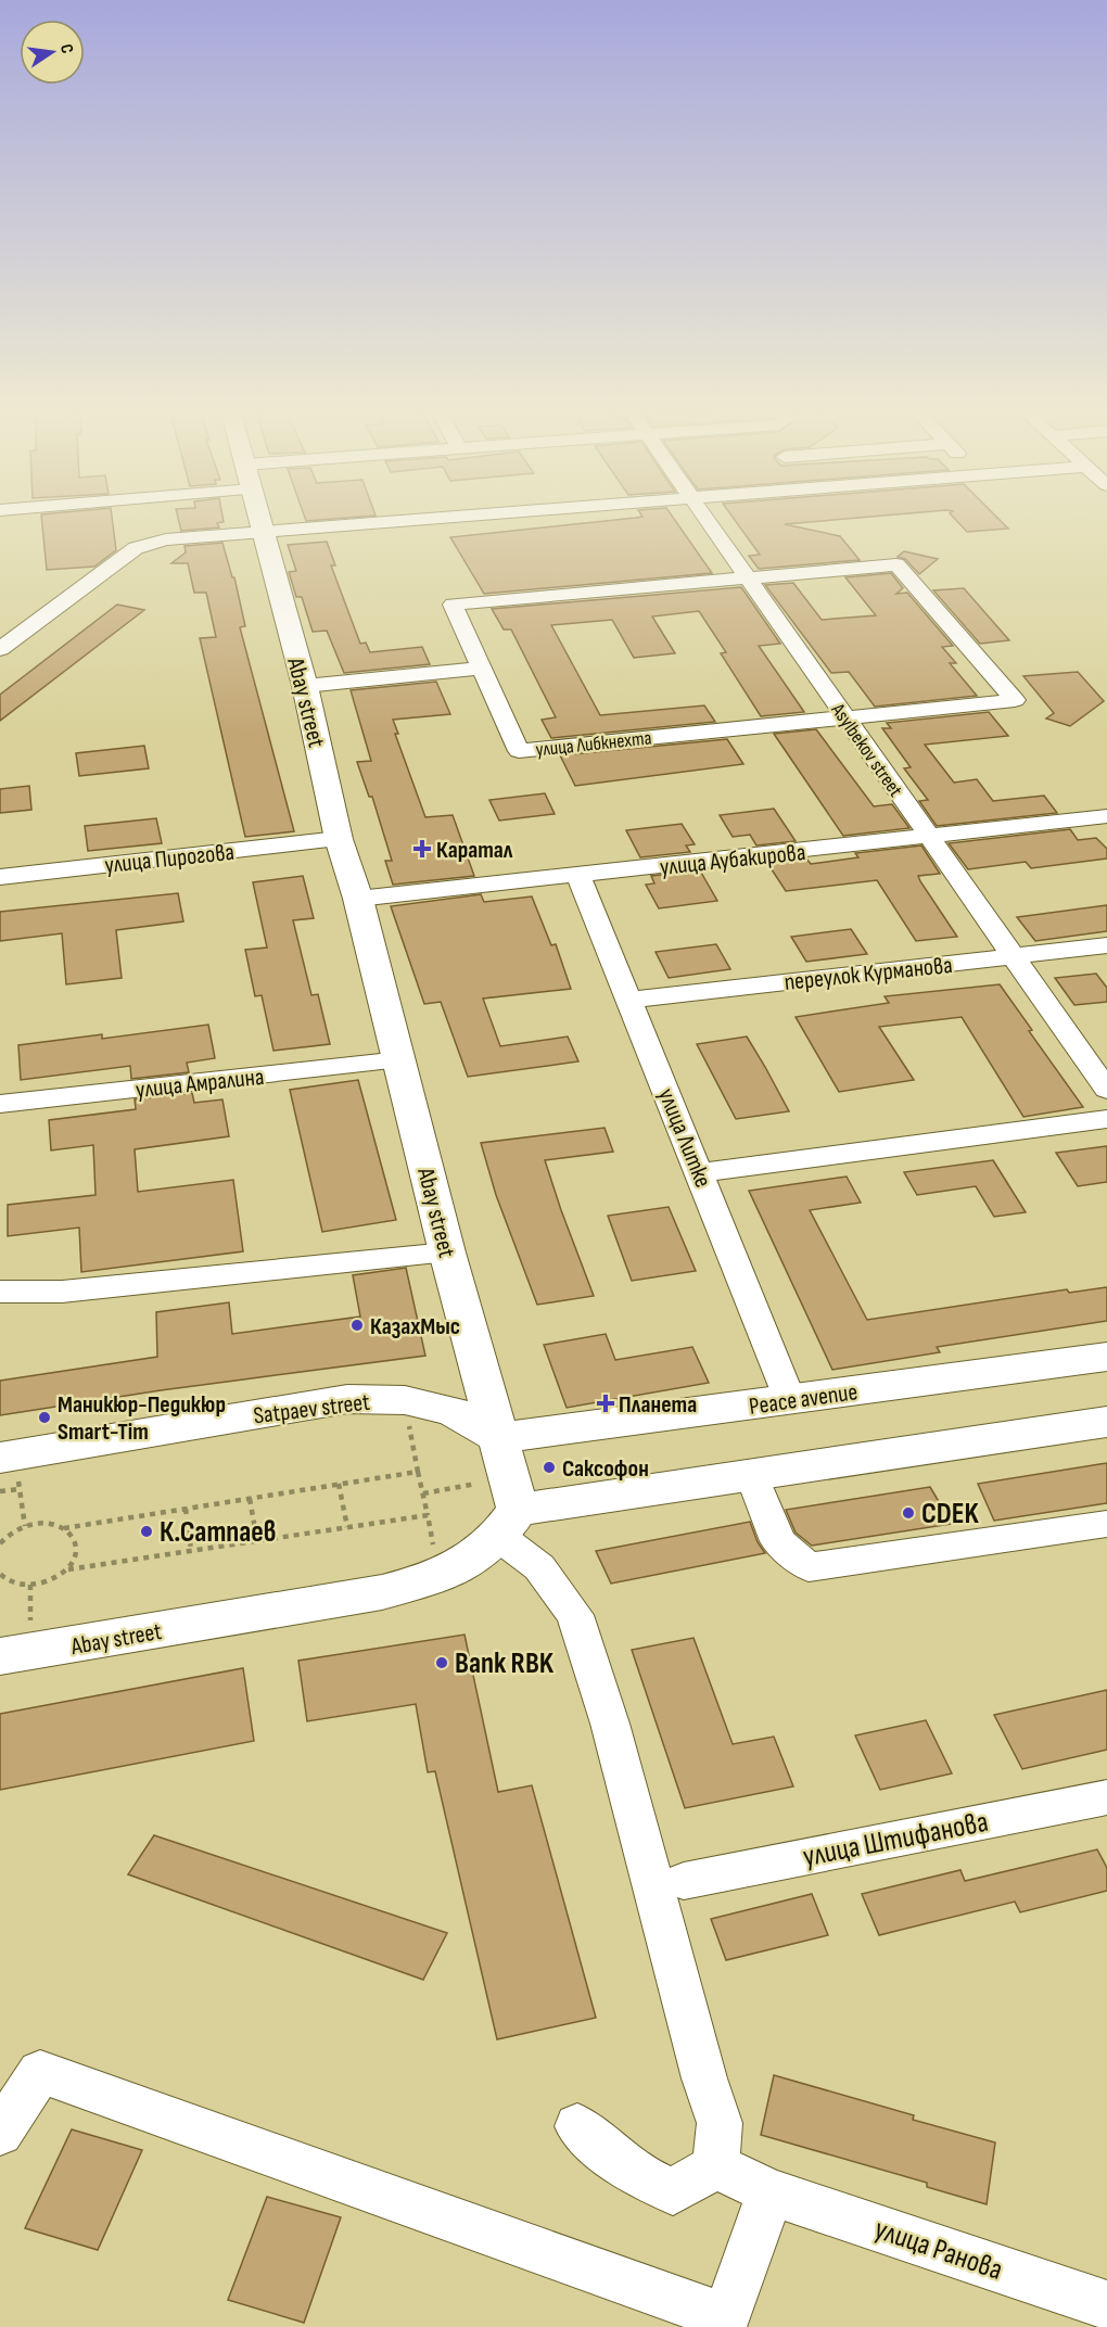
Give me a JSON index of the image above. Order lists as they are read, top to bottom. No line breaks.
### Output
{"streets":{"main road":["Abay street","Peace avenue","Satpaev street"],"street":["улица Либкнехта","Asylbekov street","улица Пирогова","улица Аубакирова","переулок Курманова","улица Амралина","улица Литке","улица Штифанова","улица Ранова"]},"crossings":[["Abay street","улица Пирогова"],["Abay street","улица Аубакирова"],["Abay street","улица Амралина"],["Abay street","Peace avenue"],["Abay street","Satpaev street"],["улица Либкнехта","Asylbekov street"],["Asylbekov street","улица Аубакирова"],["Asylbekov street","переулок Курманова"],["улица Аубакирова","улица Литке"],["переулок Курманова","улица Литке"],["улица Литке","Peace avenue"],["Peace avenue","Satpaev street"]],"places":{"health":["Каратал","Планета"],"other":["КазахМыс","Маникюр-Педикюр Smart-Tim","Саксофон","CDEK","К.Сатпаев","Bank RBK"]},"north":"right"}
